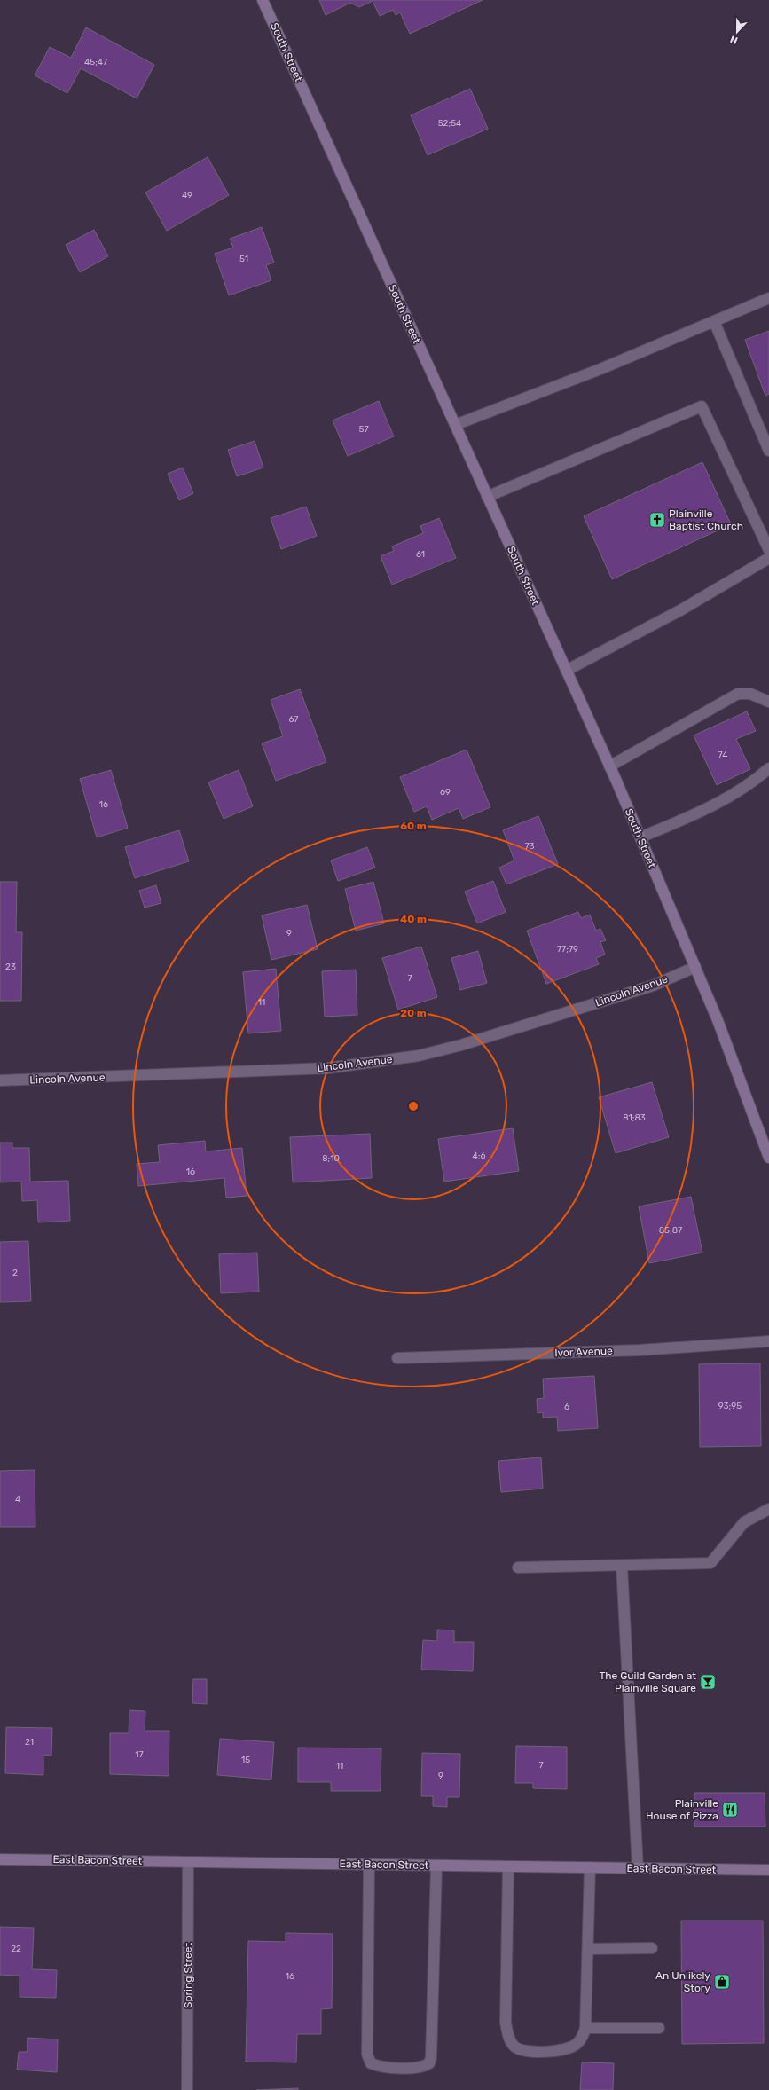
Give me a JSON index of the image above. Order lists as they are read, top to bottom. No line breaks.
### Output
{"streets":{"main road":["South Street","East Bacon Street"],"street":["Lincoln Avenue","Ivor Avenue","Spring Street"]},"crossings":[["South Street","Lincoln Avenue"],["East Bacon Street","Spring Street"]],"places":{"church":["Plainville Baptist Church"],"bar":["The Guild Garden at Plainville Square"],"restaurant":["Plainville House of Pizza"],"shop":["An Unlikely Story"]},"house_numbers":["45;47","52;54","49","51","57","61","67","74","69","16","73","9","77;79","23","7","11","81;83","4;6","8;10","16","85;87","2","93;95","6","4","21","17","15","7","11","9","22","16"],"north":"bottom","rings":["60 m","40 m","20 m"]}
